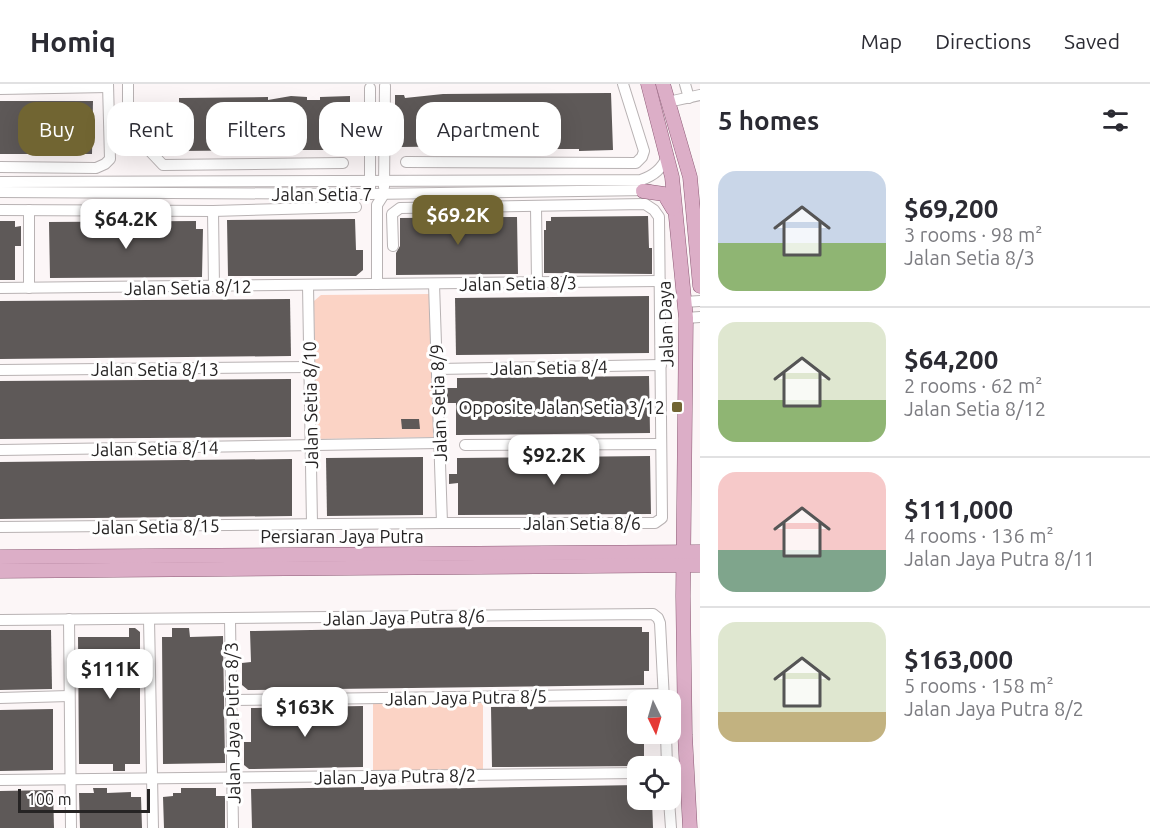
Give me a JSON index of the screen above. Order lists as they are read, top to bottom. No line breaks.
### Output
{"streets":{"main road":["Jalan Daya","Persiaran Jaya Putra"],"street":["Jalan Setia 7","Jalan Setia 8/3","Jalan Setia 8/12","Jalan Setia 8/4","Jalan Setia 8/13","Jalan Setia 8/9","Jalan Setia 8/10","Jalan Setia 8/14","Jalan Setia 8/6","Jalan Setia 8/15","Jalan Jaya Putra 8/6","Jalan Jaya Putra 8/5","Jalan Jaya Putra 8/3","Jalan Jaya Putra 8/2"]},"crossings":[["Jalan Setia 8/3","Jalan Setia 8/12"],["Jalan Setia 8/3","Jalan Setia 8/9"],["Jalan Setia 8/3","Jalan Setia 8/6"],["Jalan Setia 8/12","Jalan Setia 8/10"],["Jalan Daya","Persiaran Jaya Putra"],["Jalan Setia 8/4","Jalan Setia 8/9"],["Jalan Setia 8/4","Jalan Setia 8/6"],["Jalan Setia 8/13","Jalan Setia 8/10"],["Jalan Setia 8/9","Jalan Setia 8/14"],["Jalan Setia 8/9","Jalan Setia 8/6"],["Jalan Setia 8/9","Jalan Setia 8/15"],["Jalan Setia 8/10","Jalan Setia 8/14"],["Jalan Setia 8/10","Jalan Setia 8/15"],["Jalan Setia 8/6","Jalan Setia 8/15"],["Jalan Jaya Putra 8/6","Jalan Jaya Putra 8/3"],["Jalan Jaya Putra 8/5","Jalan Jaya Putra 8/3"],["Jalan Jaya Putra 8/3","Jalan Jaya Putra 8/2"]],"places":{"transit":["Opposite Jalan Setia 3/12"]},"scale_bar":"100 m","north":"bottom","page":{"header":"Homiq","nav":["Map","Directions","Saved"],"heading":"5 homes","chip":["Buy","Rent","Filters","New","Apartment"],"list":[{"name":"$69,200","note":"3 rooms · 98 m² · Jalan Setia 8/3"},{"name":"$64,200","note":"2 rooms · 62 m² · Jalan Setia 8/12"},{"name":"$111,000","note":"4 rooms · 136 m² · Jalan Jaya Putra 8/11"},{"name":"$163,000","note":"5 rooms · 158 m² · Jalan Jaya Putra 8/2"}],"price":["$69.2K","$64.2K","$92.2K","$111K","$163K"],"scale":"100 m"}}
